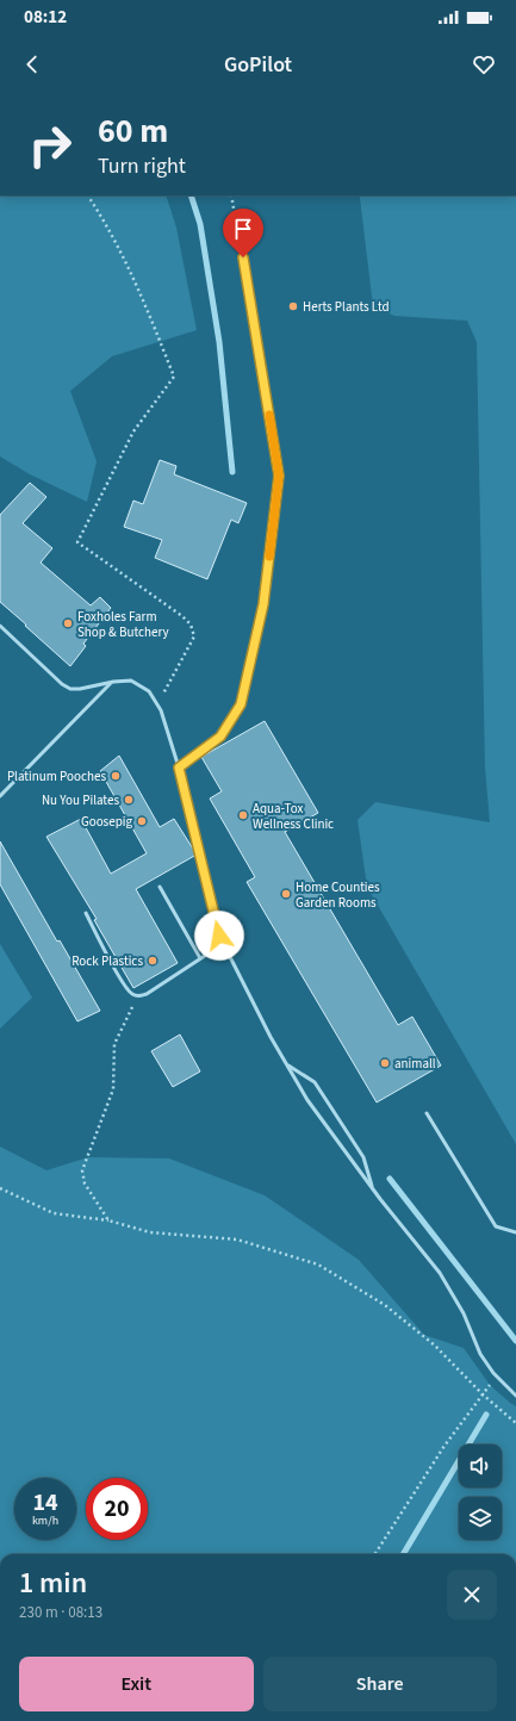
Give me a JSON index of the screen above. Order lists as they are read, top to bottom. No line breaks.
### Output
{"places":["Herts Plants Ltd","Foxholes Farm Shop & Butchery","Platinum Pooches","Nu You Pilates","Aqua-Tox Wellness Clinic","Goosepig","Home Counties Garden Rooms","Rock Plastics","animall"],"page":{"status":"08:12","header":"GoPilot","turn":["60 m","Turn right"],"speed":"14 km/h","limit":"20","heading":["1 min","230 m · 08:13"],"buttons":["Exit","Share"]}}
